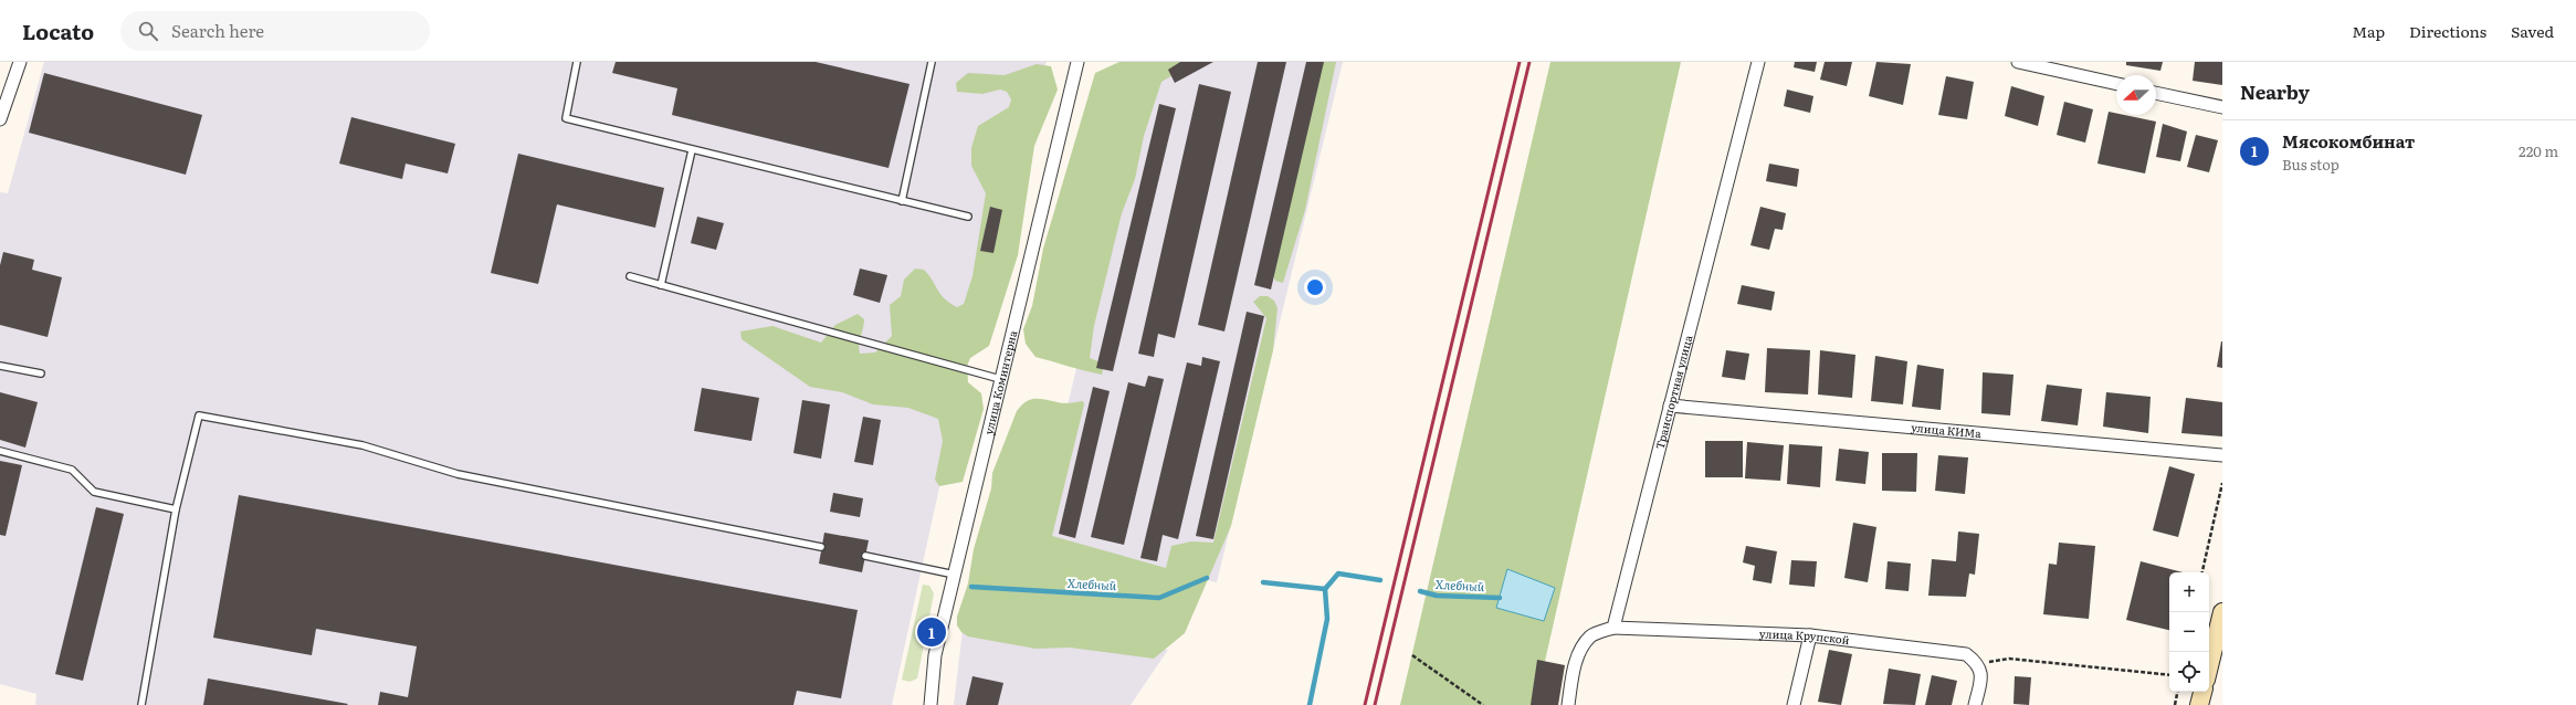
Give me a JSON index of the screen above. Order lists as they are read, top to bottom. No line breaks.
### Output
{"streets":{"street":["улица Коминтерна","Транспортная улица","улица КИМа","улица Крупской"]},"crossings":[["Транспортная улица","улица КИМа"],["Транспортная улица","улица Крупской"]],"water":["Хлебный"],"north":"left","page":{"header":"Locato","search":"Search here","nav":["Map","Directions","Saved"],"heading":"Nearby","list":[{"mark":"1","name":"Мясокомбинат","note":"Bus stop","value":"220 m"}],"map_buttons":["+","−"],"pins":"1"}}
